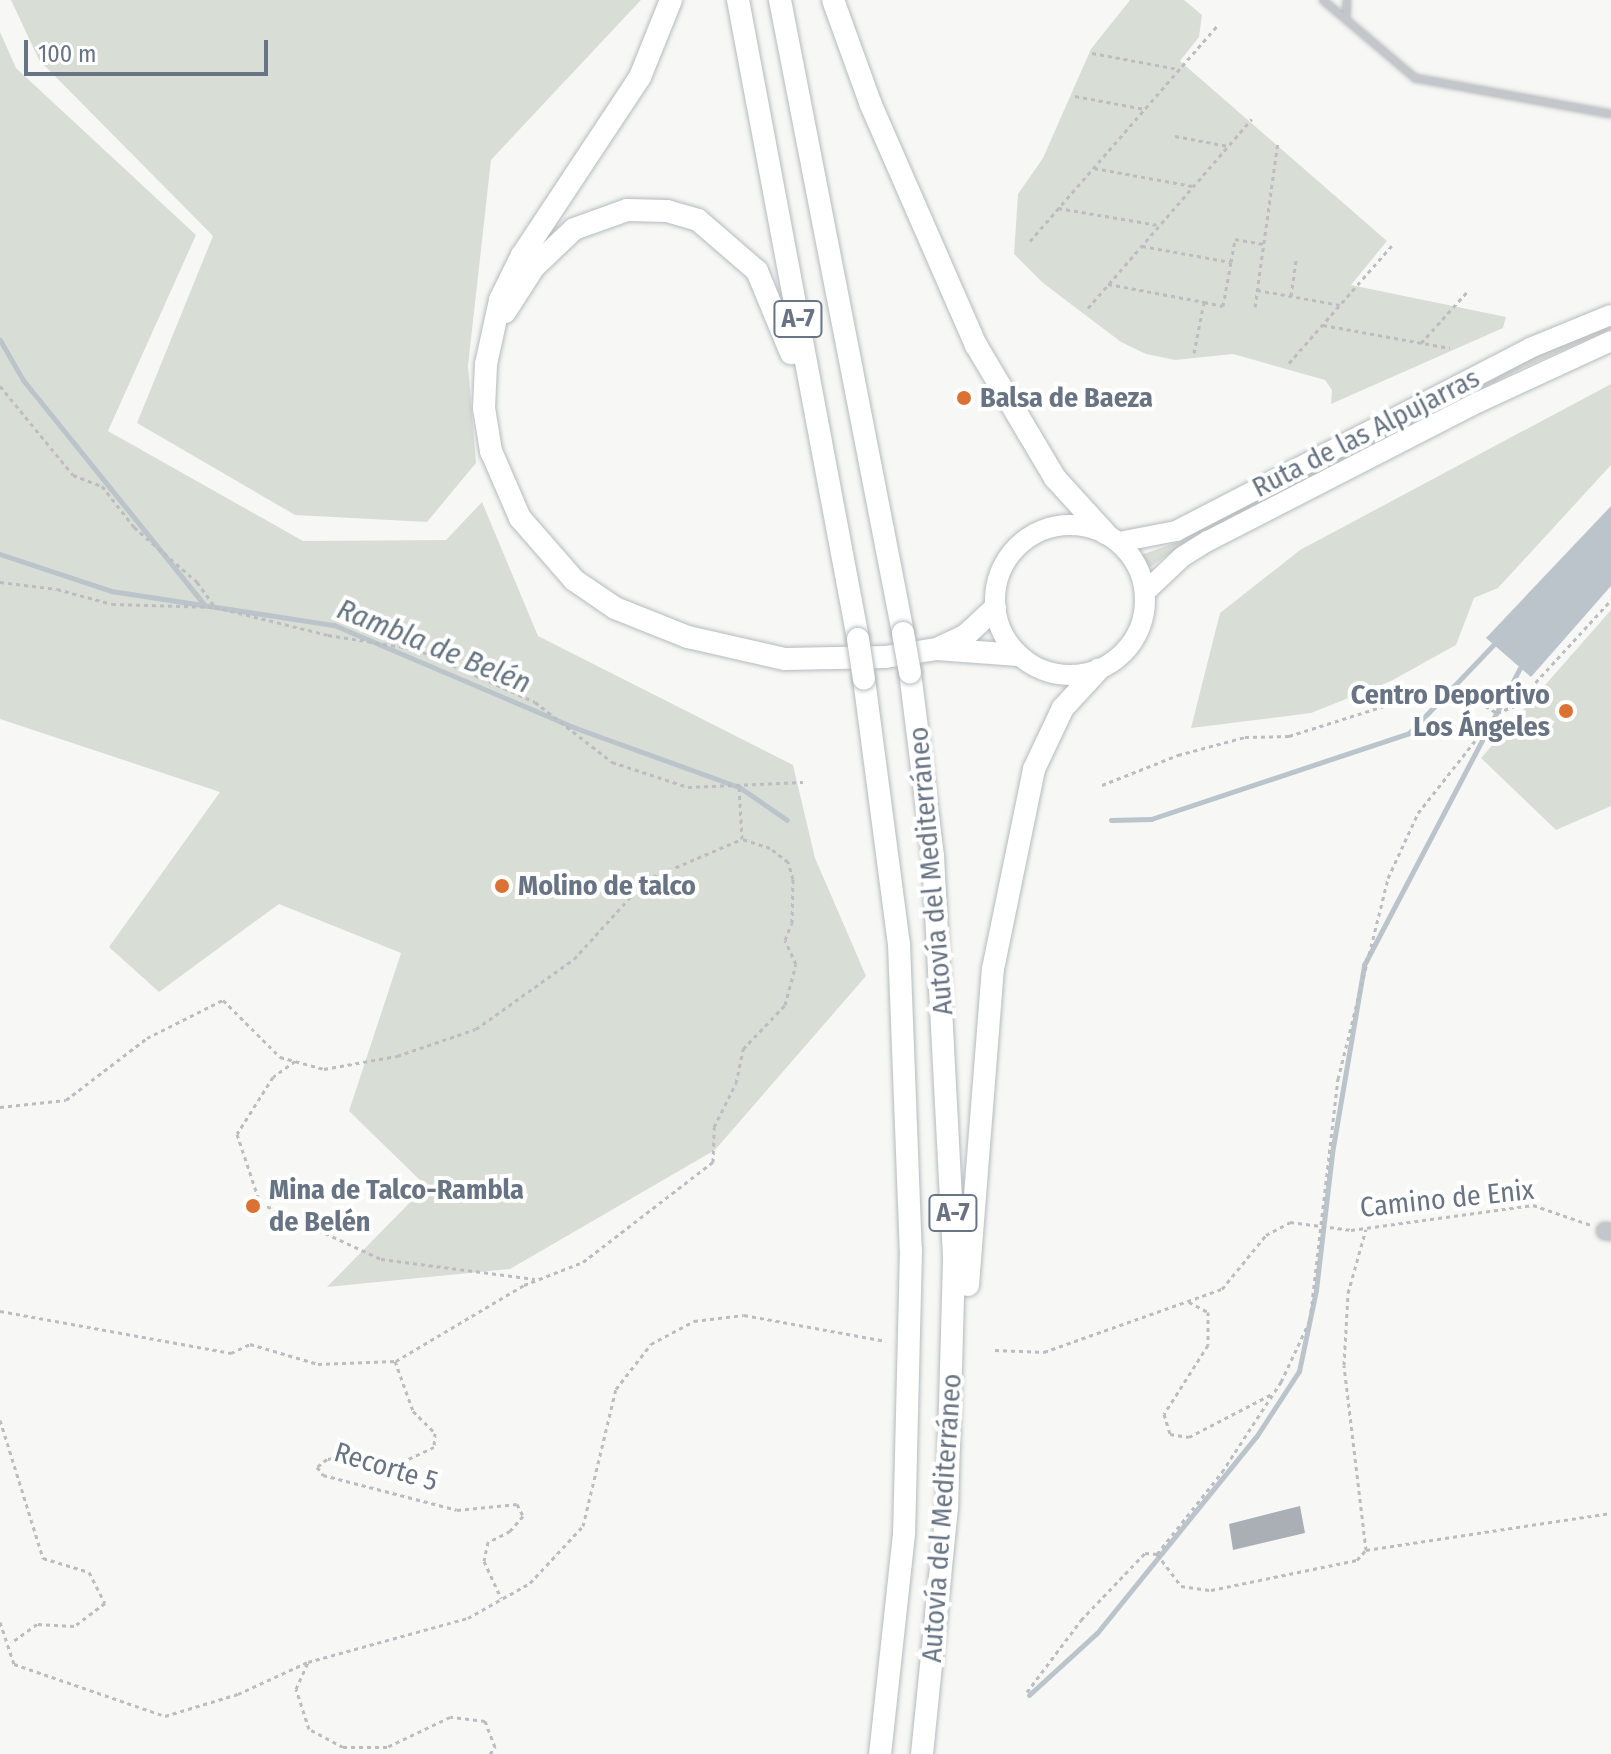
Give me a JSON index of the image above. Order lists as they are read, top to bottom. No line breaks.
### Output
{"streets":{"highway":["A-7","Autovía del Mediterráneo"],"main road":["Ruta de las Alpujarras"],"path":["Camino de Enix","Recorte 5"]},"water":["Rambla de Belén"],"places":["Balsa de Baeza","Centro Deportivo Los Ángeles","Molino de talco","Mina de Talco-Rambla de Belén"],"scale_bar":"100 m"}
